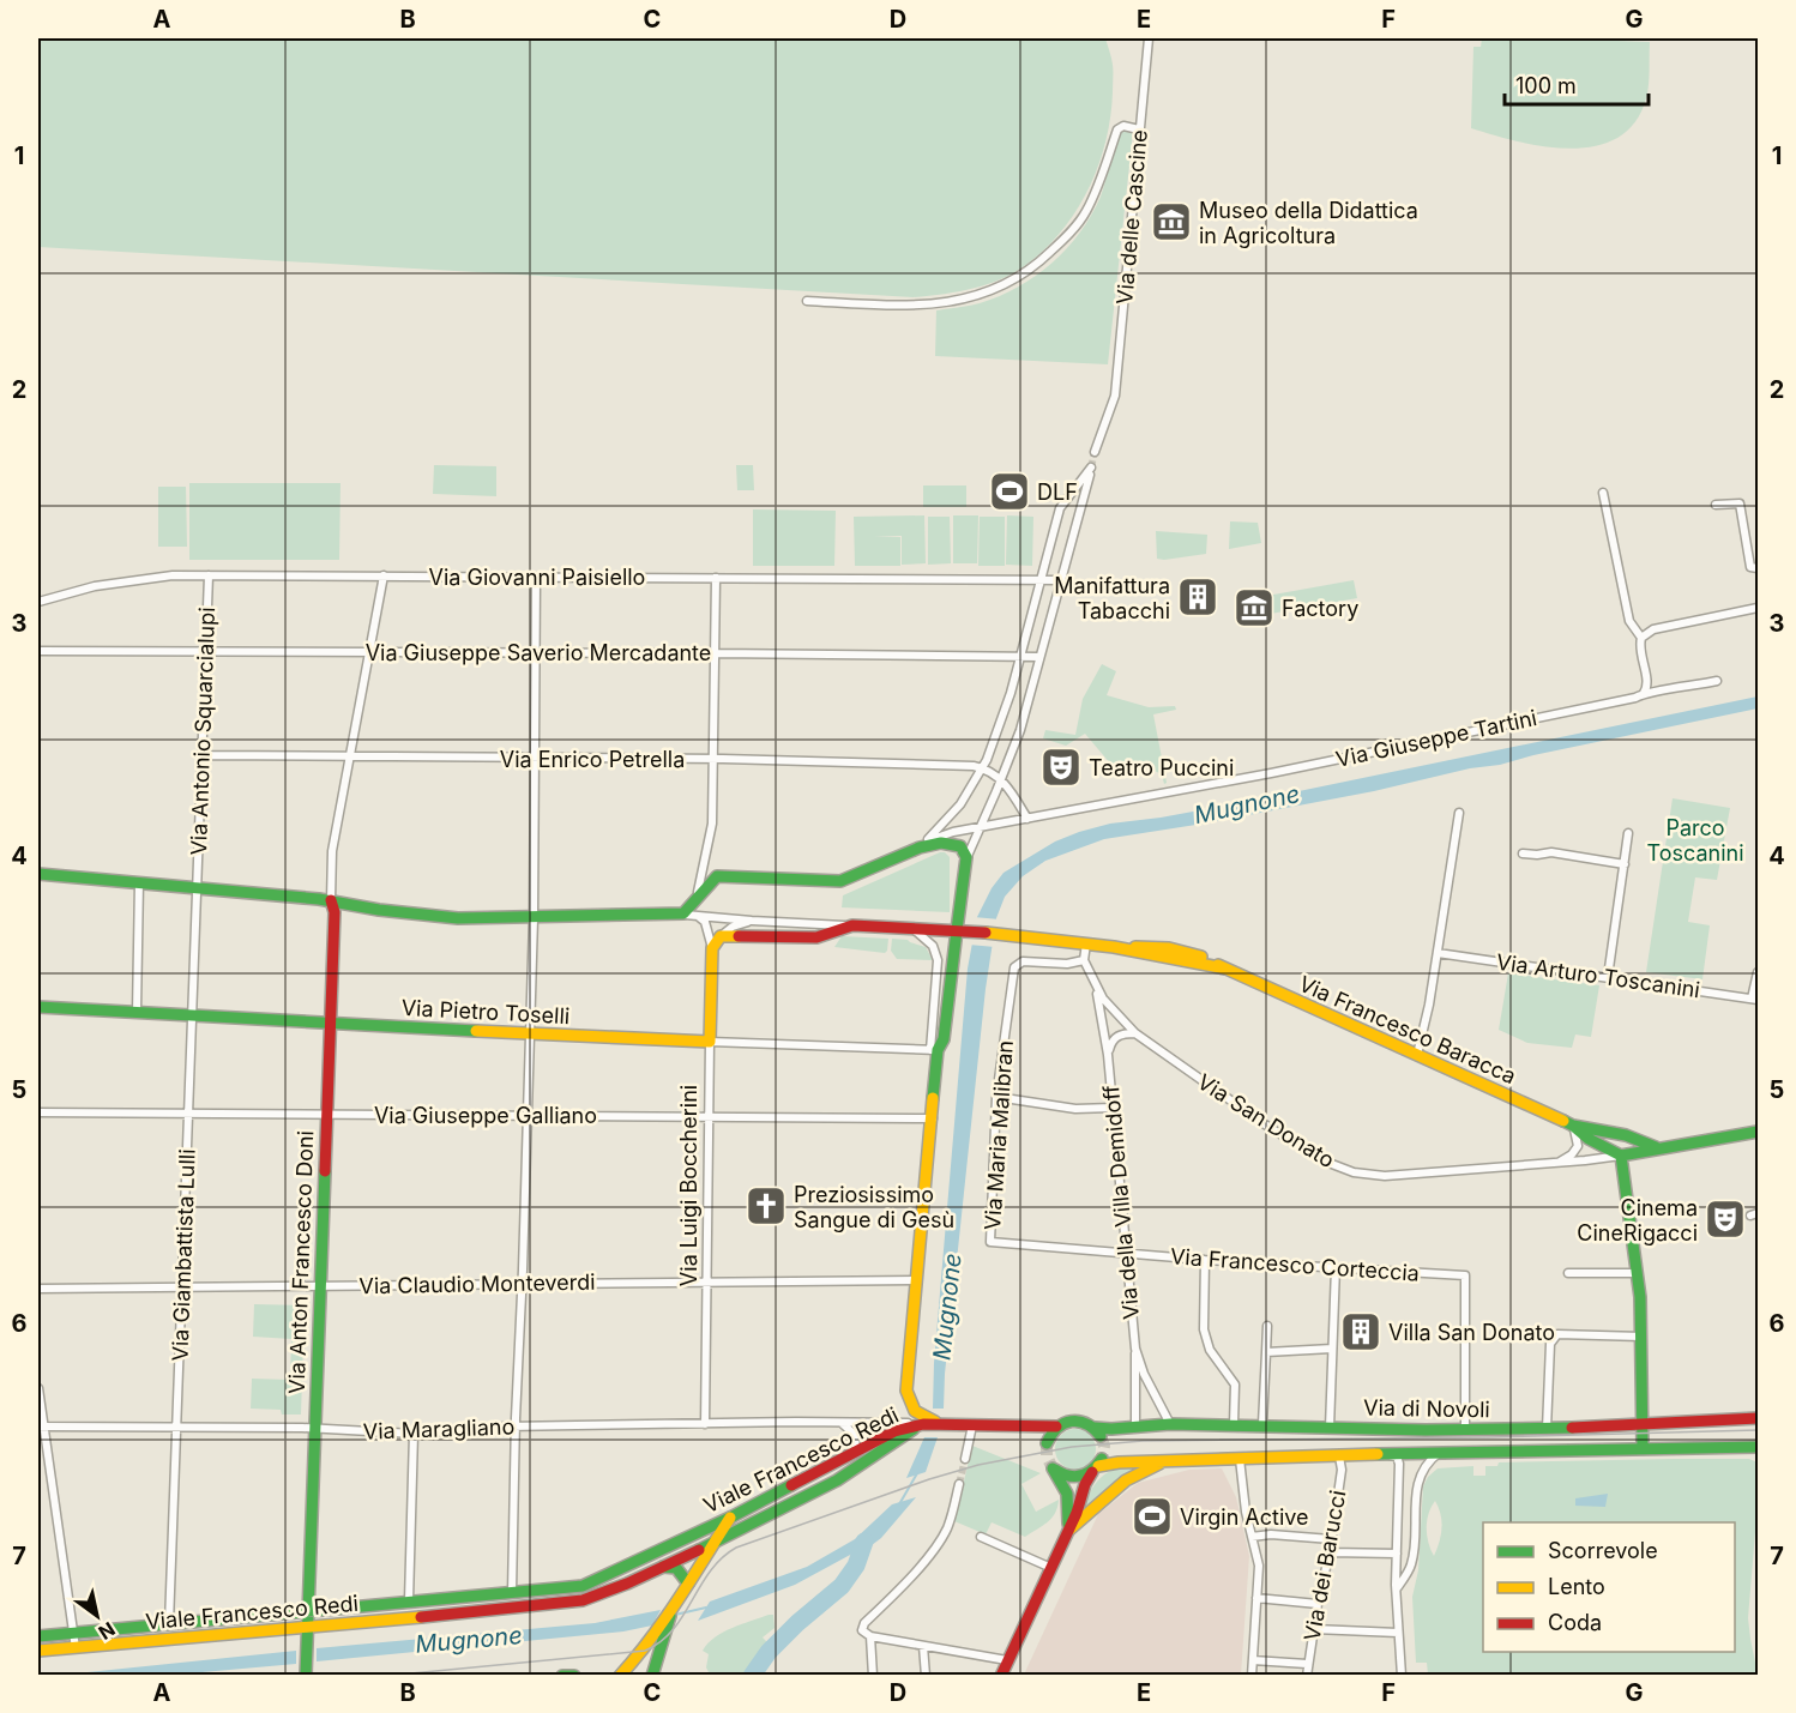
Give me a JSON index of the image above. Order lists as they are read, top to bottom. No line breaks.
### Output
{"streets":{"main road":["Via Pietro Toselli","Via Francesco Baracca","Via Luigi Boccherini","Via Anton Francesco Doni","Via di Novoli","Viale Francesco Redi"],"street":["Via delle Cascine","Via Giovanni Paisiello","Via Giuseppe Saverio Mercadante","Via Antonio Squarcialupi","Via Giuseppe Tartini","Via Enrico Petrella","Via Arturo Toscanini","Via Giuseppe Galliano","Via San Donato","Via Maria Malibran","Via della Villa Demidoff","Via Giambattista Lulli","Via Francesco Corteccia","Via Claudio Monteverdi","Via Maragliano","Via dei Barucci"]},"crossings":[["Via Giovanni Paisiello","Via Antonio Squarcialupi"],["Via Giuseppe Saverio Mercadante","Via Antonio Squarcialupi"],["Via Antonio Squarcialupi","Via Enrico Petrella"],["Via Antonio Squarcialupi","Via Giambattista Lulli"],["Via Pietro Toselli","Via Luigi Boccherini"],["Via Pietro Toselli","Via Giambattista Lulli"],["Via Pietro Toselli","Via Anton Francesco Doni"],["Via Pietro Toselli","Viale Francesco Redi"],["Via Francesco Baracca","Via San Donato"],["Via Francesco Baracca","Viale Francesco Redi"],["Via Giuseppe Galliano","Via Luigi Boccherini"],["Via Giuseppe Galliano","Via Giambattista Lulli"],["Via Giuseppe Galliano","Via Anton Francesco Doni"],["Via Giuseppe Galliano","Viale Francesco Redi"],["Via San Donato","Via Maria Malibran"],["Via San Donato","Via della Villa Demidoff"],["Via Maria Malibran","Via della Villa Demidoff"],["Via Maria Malibran","Via Francesco Corteccia"],["Via Luigi Boccherini","Via Claudio Monteverdi"],["Via Luigi Boccherini","Via Maragliano"],["Via della Villa Demidoff","Via Francesco Corteccia"],["Via della Villa Demidoff","Via di Novoli"],["Via Giambattista Lulli","Via Claudio Monteverdi"],["Via Giambattista Lulli","Via Maragliano"],["Via Giambattista Lulli","Viale Francesco Redi"],["Via Anton Francesco Doni","Via Claudio Monteverdi"],["Via Anton Francesco Doni","Via Maragliano"],["Via Anton Francesco Doni","Viale Francesco Redi"],["Via Francesco Corteccia","Via di Novoli"],["Via Claudio Monteverdi","Viale Francesco Redi"],["Via di Novoli","Via Maragliano"],["Via di Novoli","Viale Francesco Redi"],["Via di Novoli","Via dei Barucci"],["Via Maragliano","Viale Francesco Redi"]],"water":["Mugnone"],"parks":["Parco Toscanini"],"places":{"museum":["Museo della Didattica in Agricoltura","Factory"],"sports":["DLF","Virgin Active"],"building":["Manifattura Tabacchi","Villa San Donato"],"theatre":["Teatro Puccini","Cinema CineRigacci"],"church":["Preziosissimo Sangue di Gesù"]},"legend":["Scorrevole","Lento","Coda"],"scale_bar":"100 m","north":"bottom right","grid":{"columns":["A","B","C","D","E","F","G"],"rows":["1","2","3","4","5","6","7"]}}
